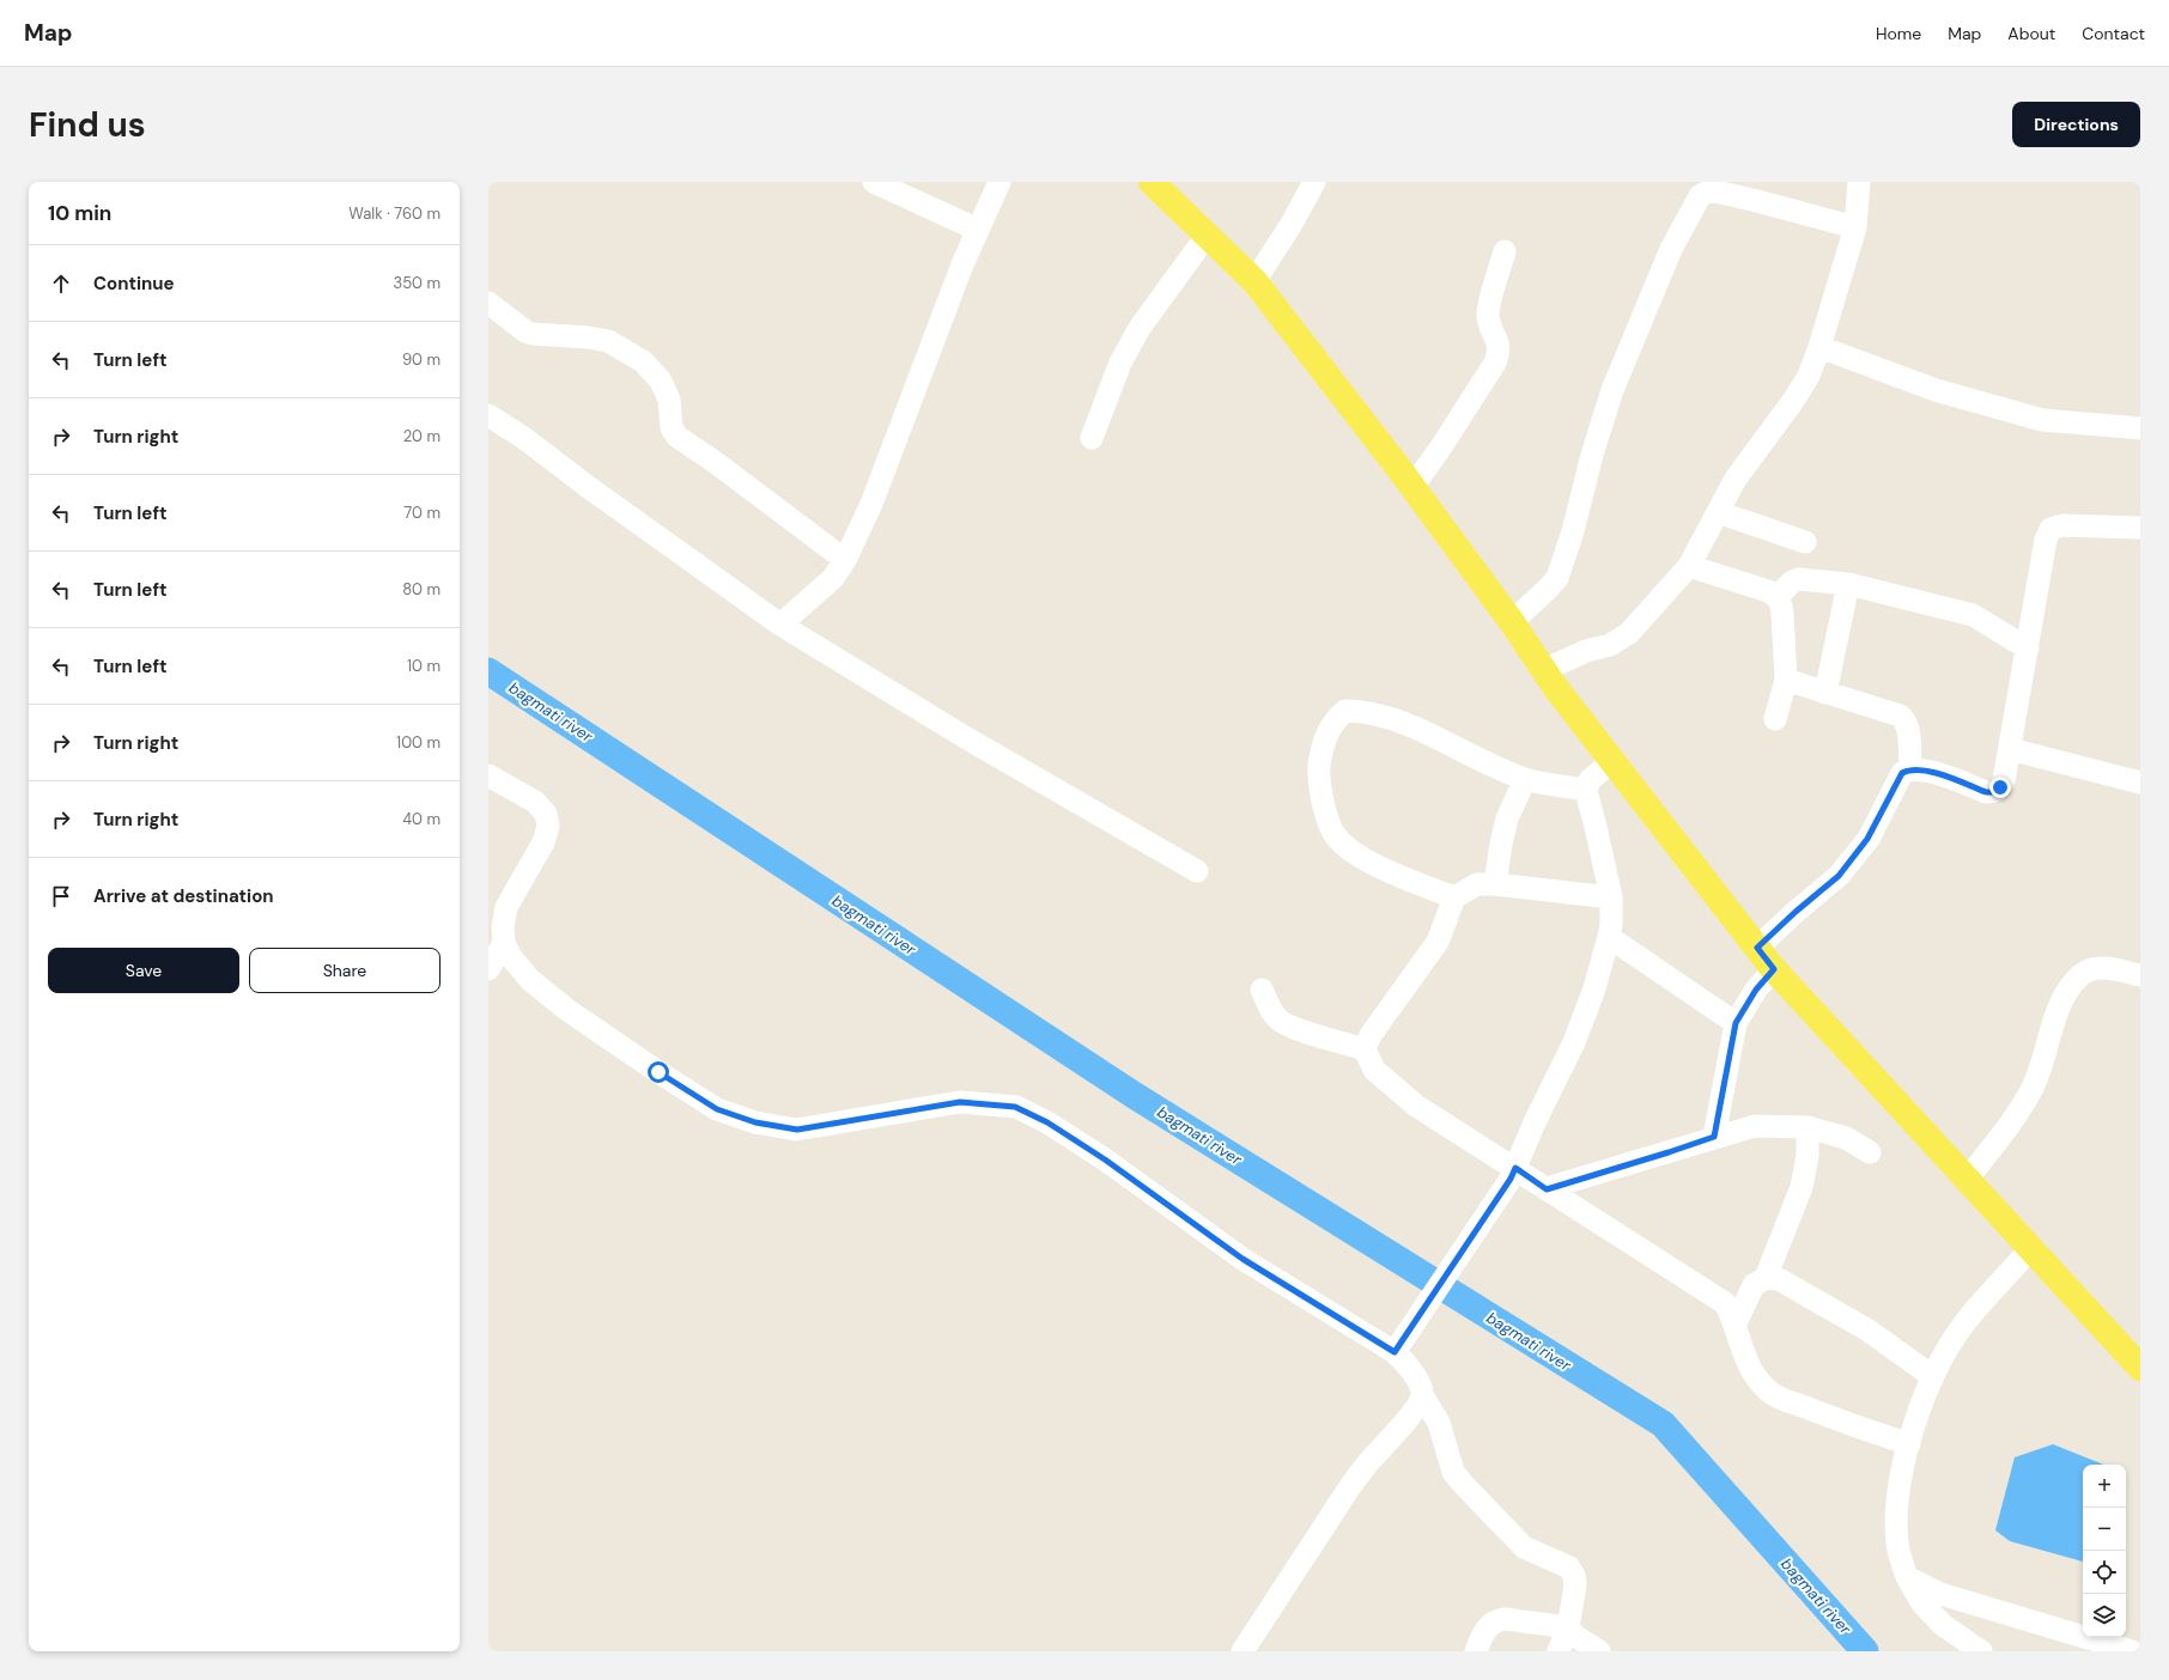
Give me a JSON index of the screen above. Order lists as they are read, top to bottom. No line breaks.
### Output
{"water":["bagmati river"],"page":{"header":"Map","nav":["Home","Map","About","Contact"],"buttons":["Directions",["Save","Share"]],"title":"Find us","heading":["10 min","Walk · 760 m"],"list":[["Continue","350 m"],["Turn left","90 m"],["Turn right","20 m"],["Turn left","70 m"],["Turn left","80 m"],["Turn left","10 m"],["Turn right","100 m"],["Turn right","40 m"],"Arrive at destination"],"map_buttons":["+","−"]}}
